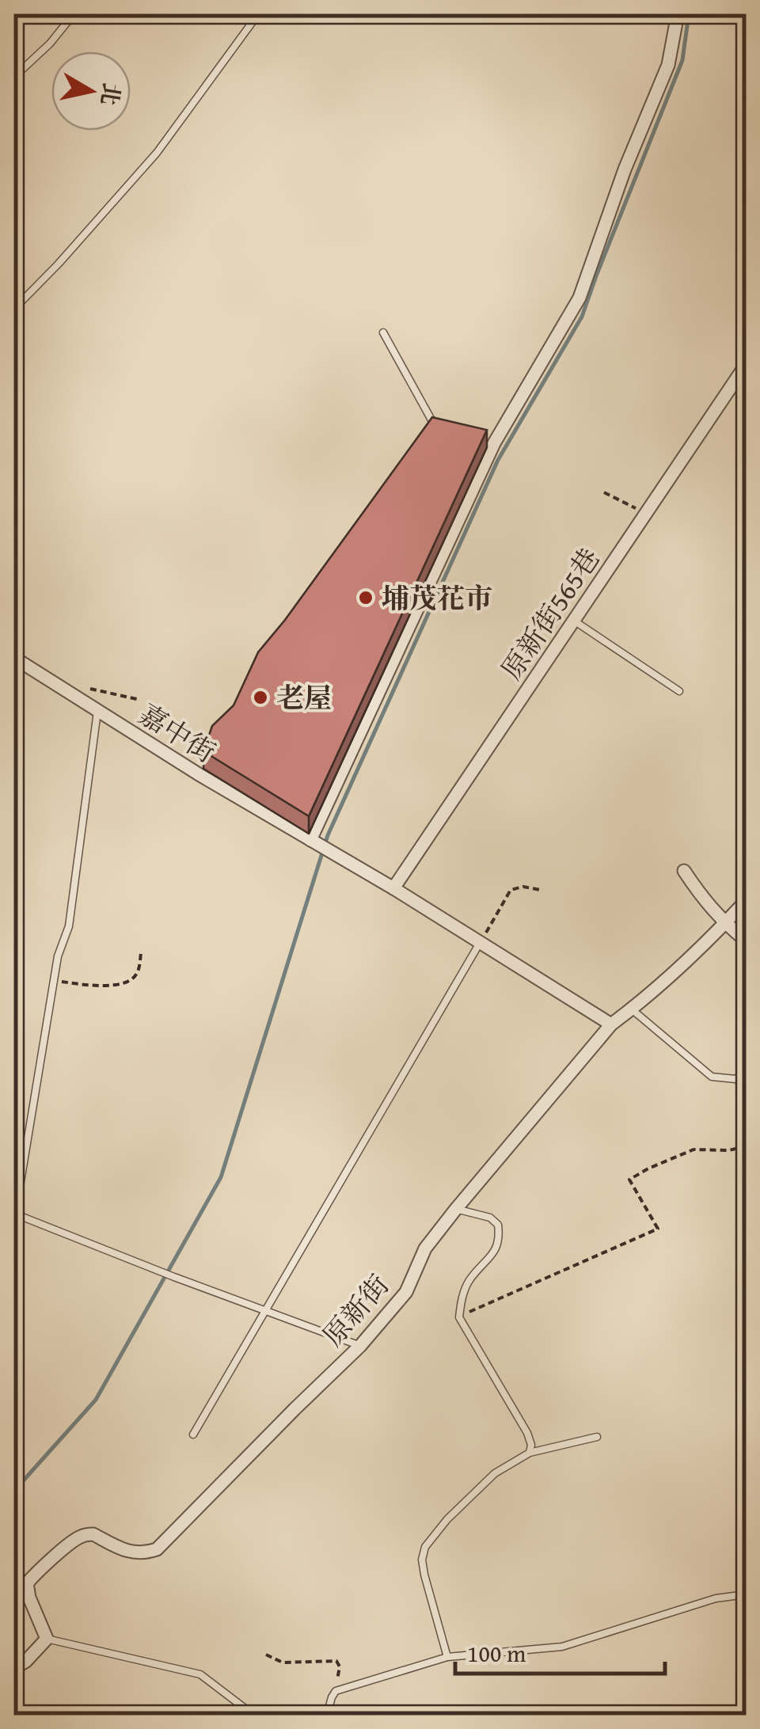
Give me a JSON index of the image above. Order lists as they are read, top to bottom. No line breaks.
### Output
{"streets":{"street":["原新街565巷","嘉中街","原新街"]},"crossings":[["原新街565巷","嘉中街"]],"places":["埔茂花市","老屋"],"scale_bar":"100 m","north":"right"}
